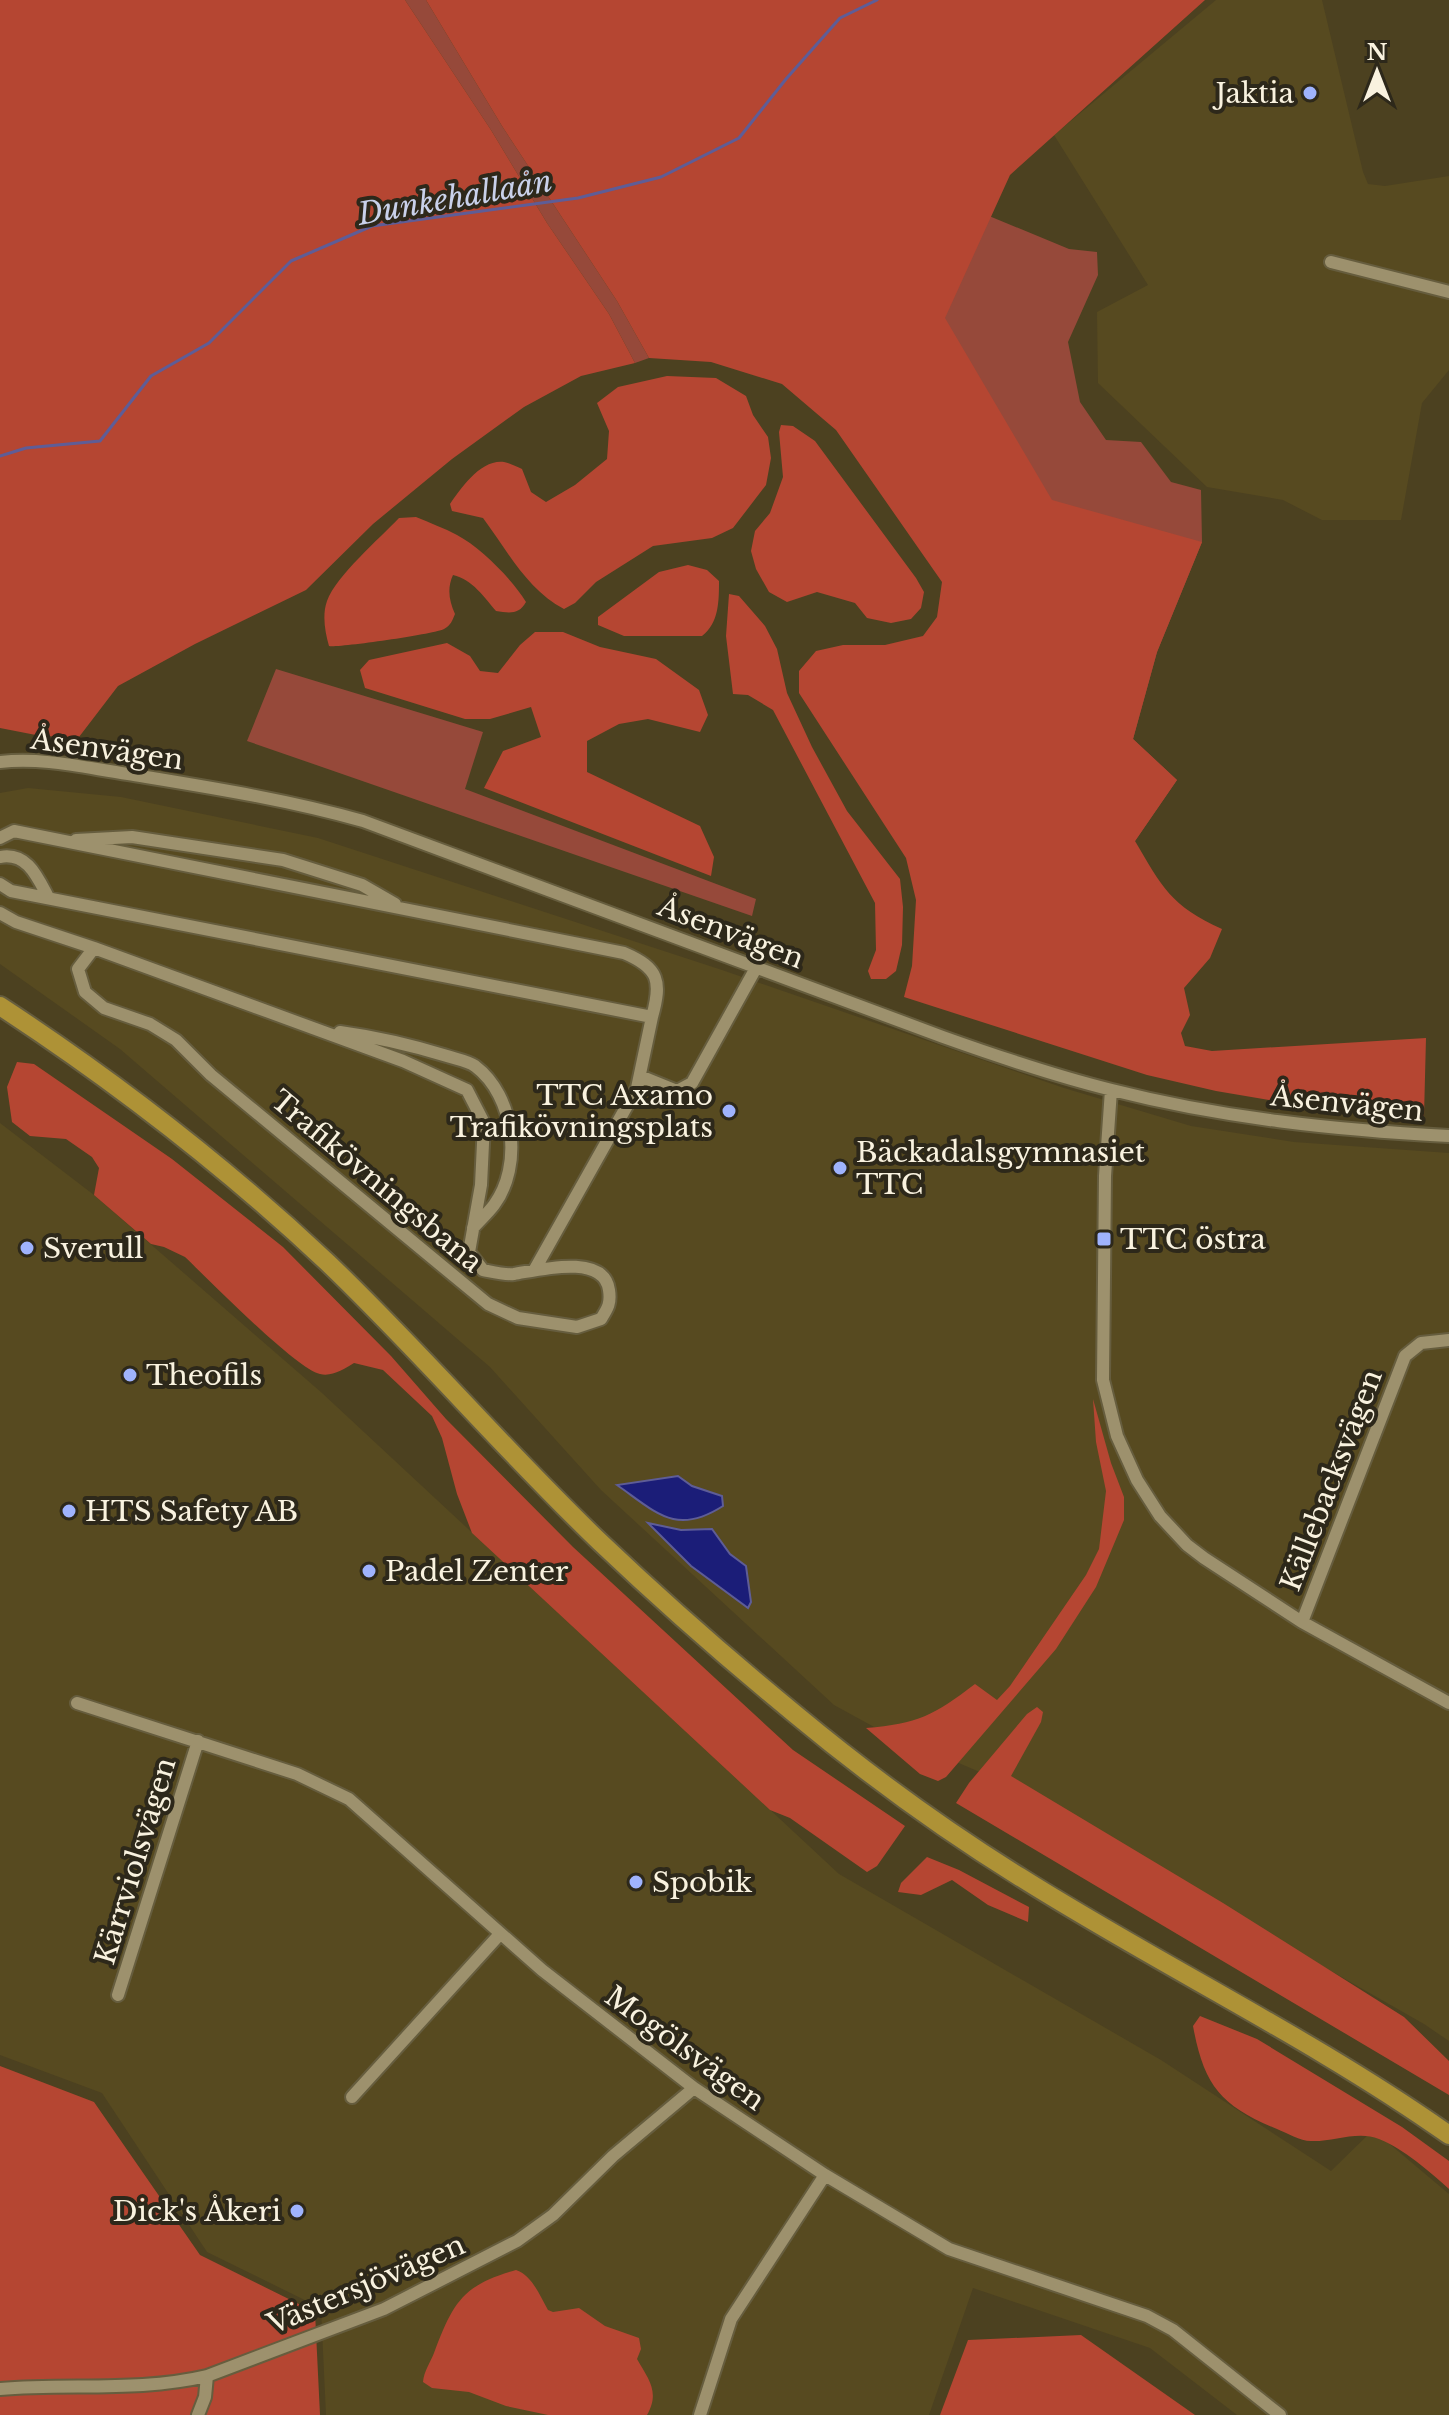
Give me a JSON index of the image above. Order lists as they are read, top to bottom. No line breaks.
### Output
{"streets":{"street":["Åsenvägen","Trafikövningsbana","Källebacksvägen","Kärrviolsvägen","Mogölsvägen","Västersjövägen"]},"crossings":[["Kärrviolsvägen","Mogölsvägen"],["Mogölsvägen","Västersjövägen"]],"water":["Dunkehallaån"],"places":{"other":["Jaktia","TTC Axamo Trafikövningsplats","Bäckadalsgymnasiet TTC","Sverull","Theofils","HTS Safety AB","Padel Zenter","Spobik","Dick's Åkeri"],"transit":["TTC östra"]},"north":"top"}
